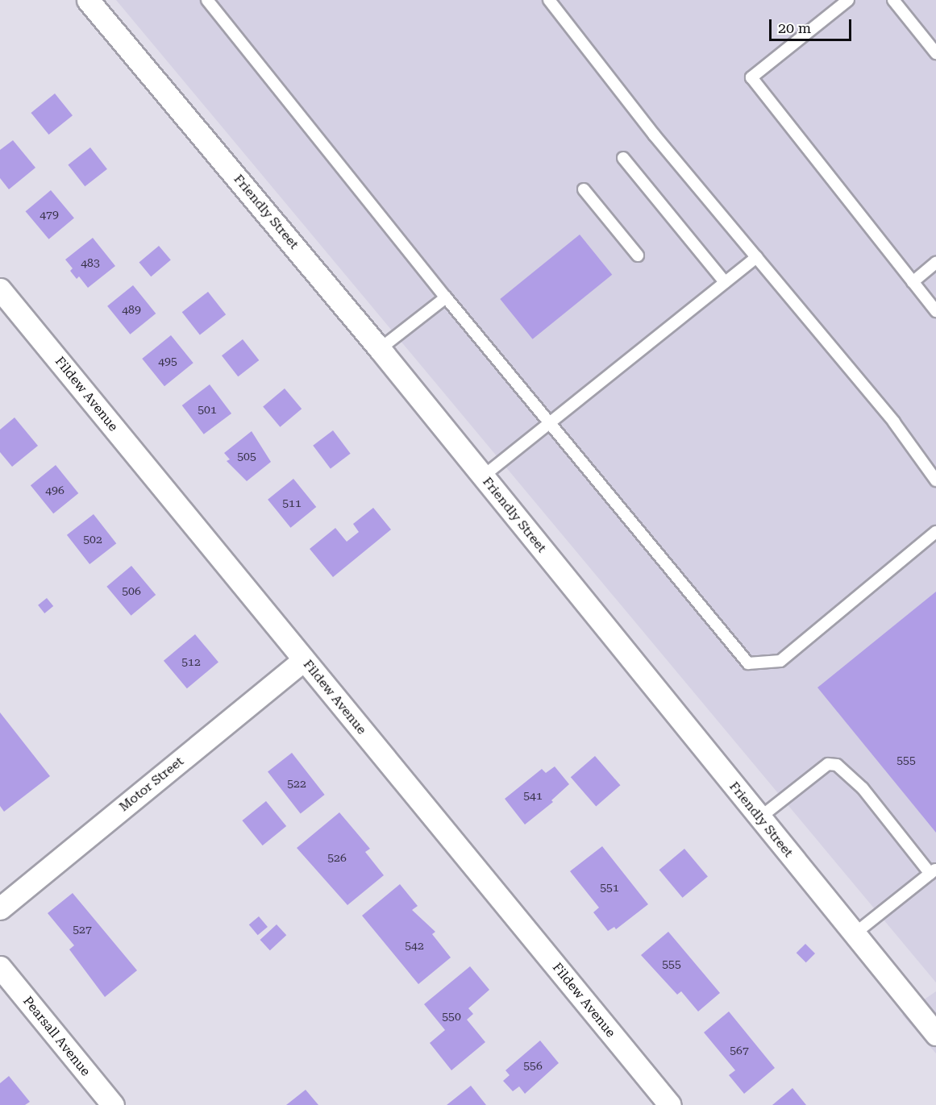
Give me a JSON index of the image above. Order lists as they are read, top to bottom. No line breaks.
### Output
{"streets":{"street":["Friendly Street","Fildew Avenue","Motor Street","Pearsall Avenue"]},"crossings":[["Fildew Avenue","Motor Street"]],"house_numbers":["479","483","489","495","501","505","496","511","502","506","512","555","522","541","526","551","527","542","555","550","567","556"],"scale_bar":"20 m"}
